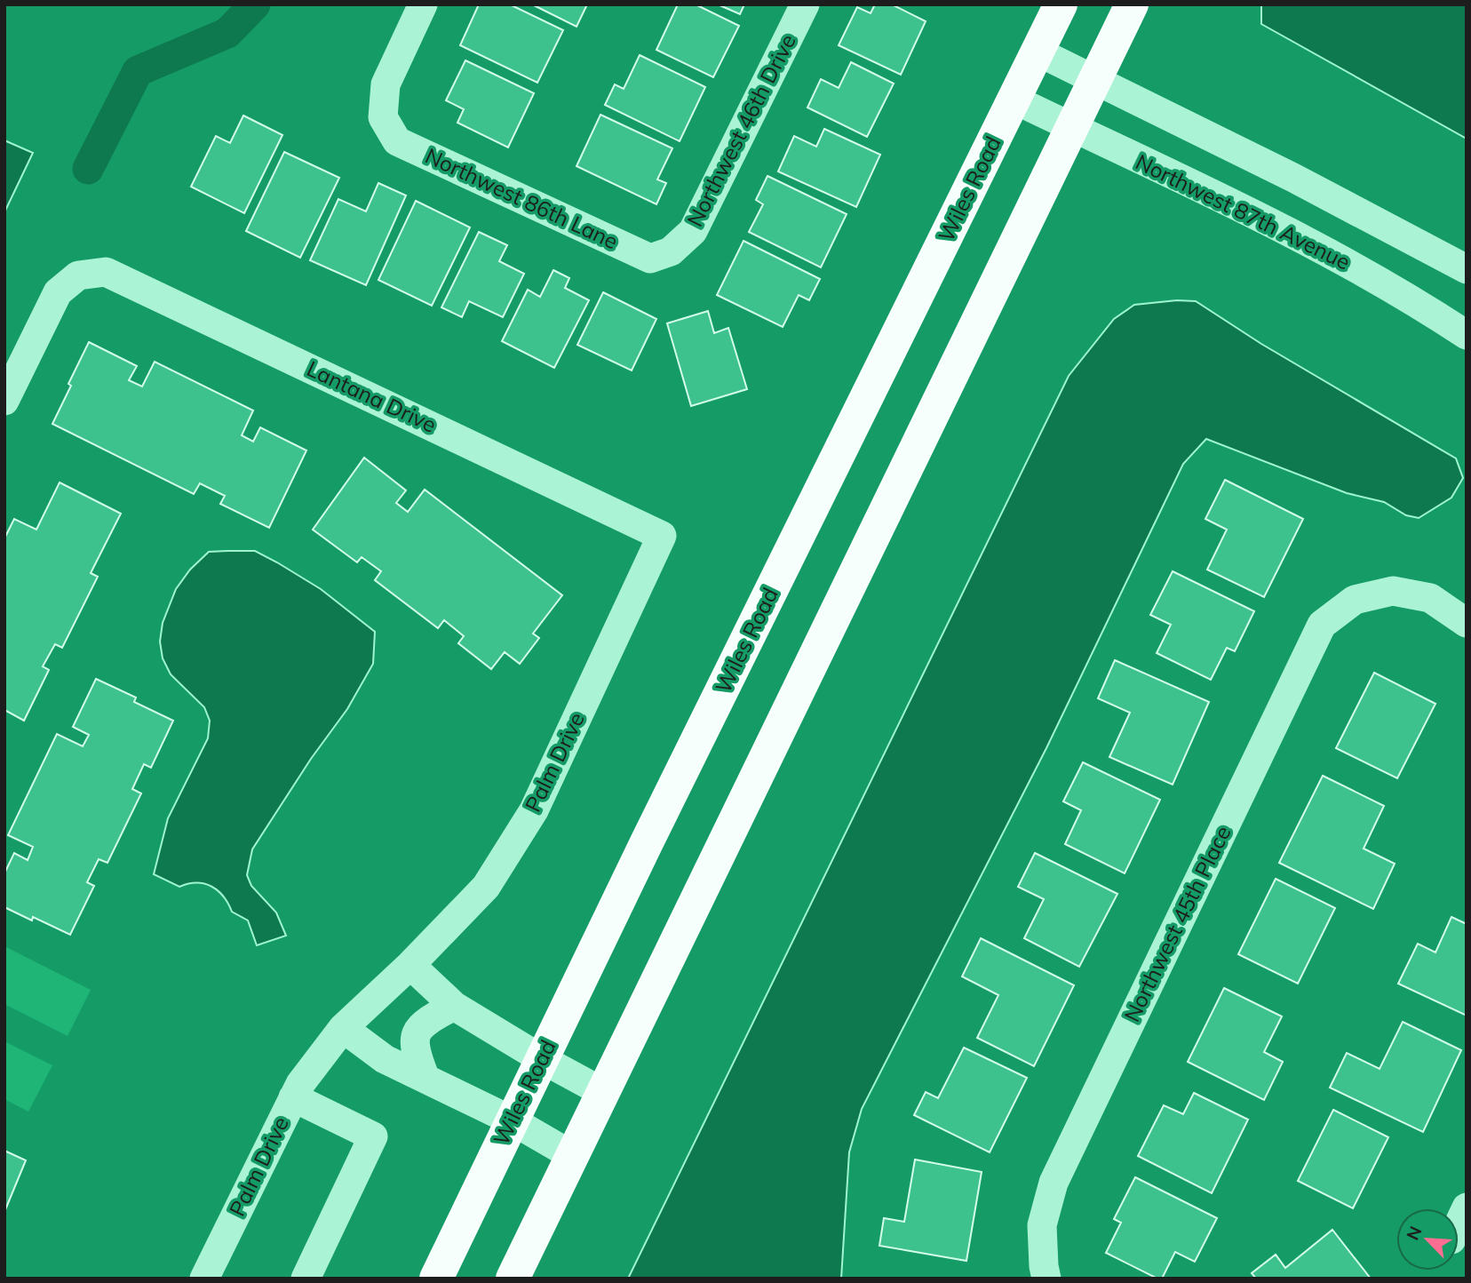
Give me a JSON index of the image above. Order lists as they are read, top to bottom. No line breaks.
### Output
{"streets":{"main road":["Wiles Road"],"street":["Northwest 46th Drive","Northwest 86th Lane","Northwest 87th Avenue","Lantana Drive","Palm Drive","Northwest 45th Place"]},"crossings":[["Northwest 46th Drive","Northwest 86th Lane"],["Wiles Road","Northwest 87th Avenue"],["Lantana Drive","Palm Drive"]],"north":"top left"}
